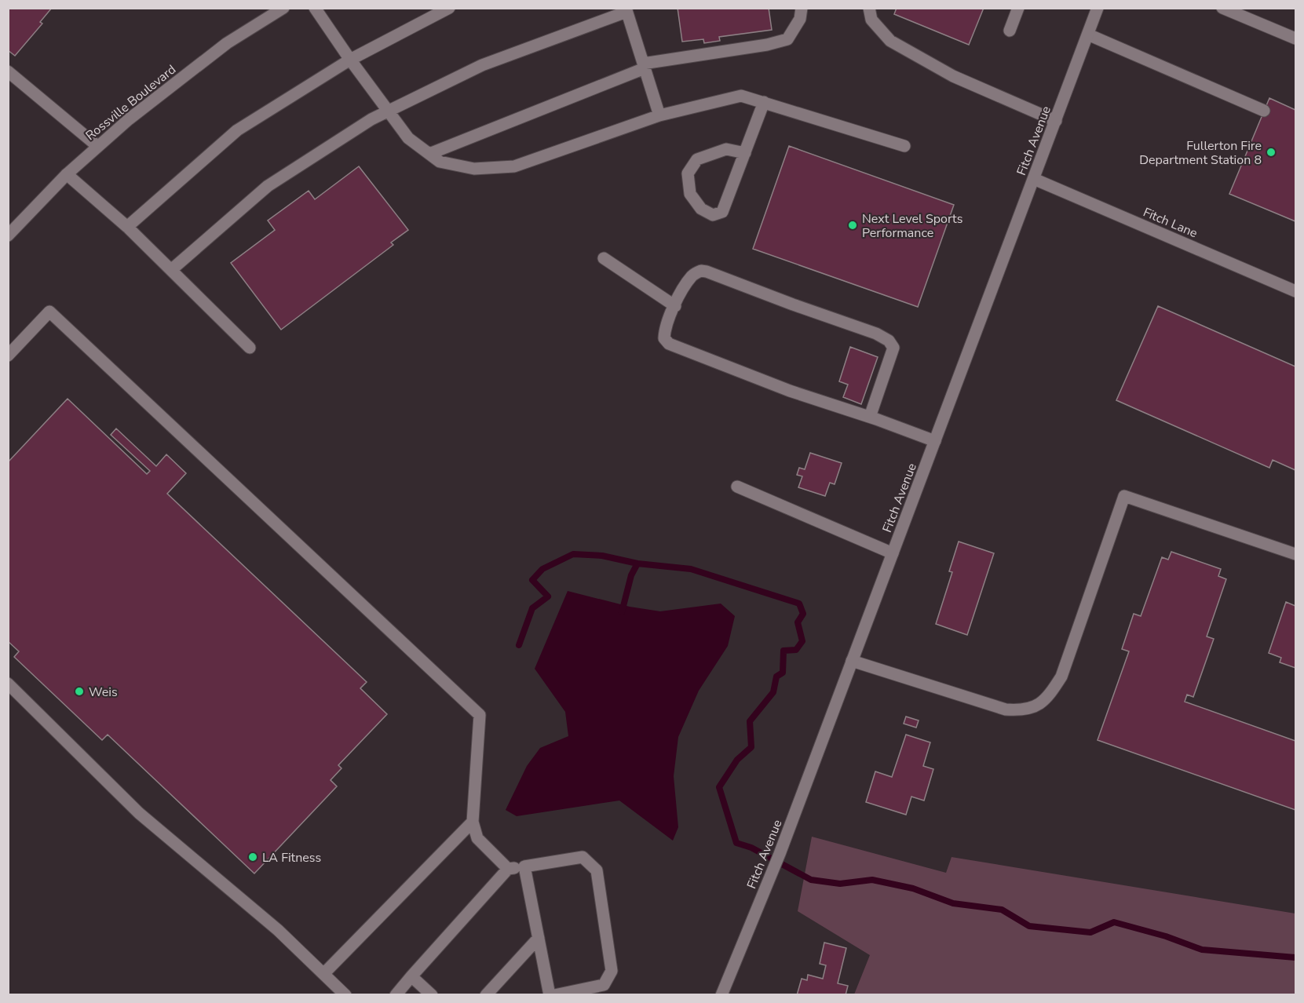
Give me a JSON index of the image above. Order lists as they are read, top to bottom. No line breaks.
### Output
{"streets":{"street":["Rossville Boulevard","Fitch Avenue","Fitch Lane"]},"crossings":[["Fitch Avenue","Fitch Lane"]],"places":["Fullerton Fire Department Station 8","Next Level Sports Performance","Weis","LA Fitness"]}
